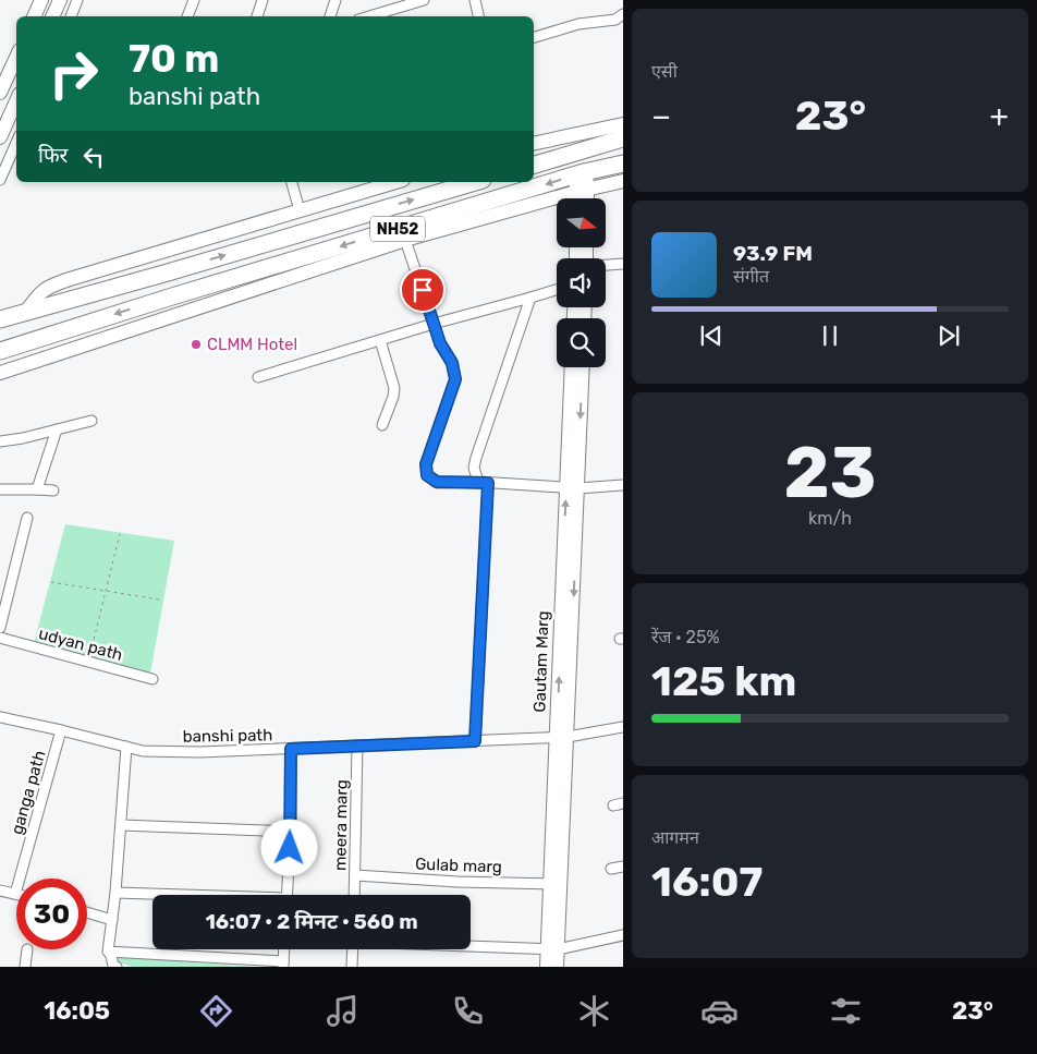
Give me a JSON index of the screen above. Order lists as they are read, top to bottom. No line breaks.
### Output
{"streets":{"highway":["NH52"],"street":["udyan path","Gautam Marg","banshi path","ganga path","meera marg","Gulab marg"]},"crossings":[["Gautam Marg","banshi path"],["Gautam Marg","Gulab marg"],["banshi path","ganga path"],["banshi path","meera marg"],["meera marg","Gulab marg"]],"places":["CLMM Hotel"],"north":"right","page":{"tile":["एसी",["23","km/h"],["रेंज · 25%","125 km"],["आगमन","16:07"]],"turn":["70 m","banshi path"],"heat":["−","23°","+"],"then":"फिर","song":["93.9 FM","संगीत"],"limit":"30","trip":"16:07 · 2 मिनट · 560 m","tabs":["16:05","23°"]}}
